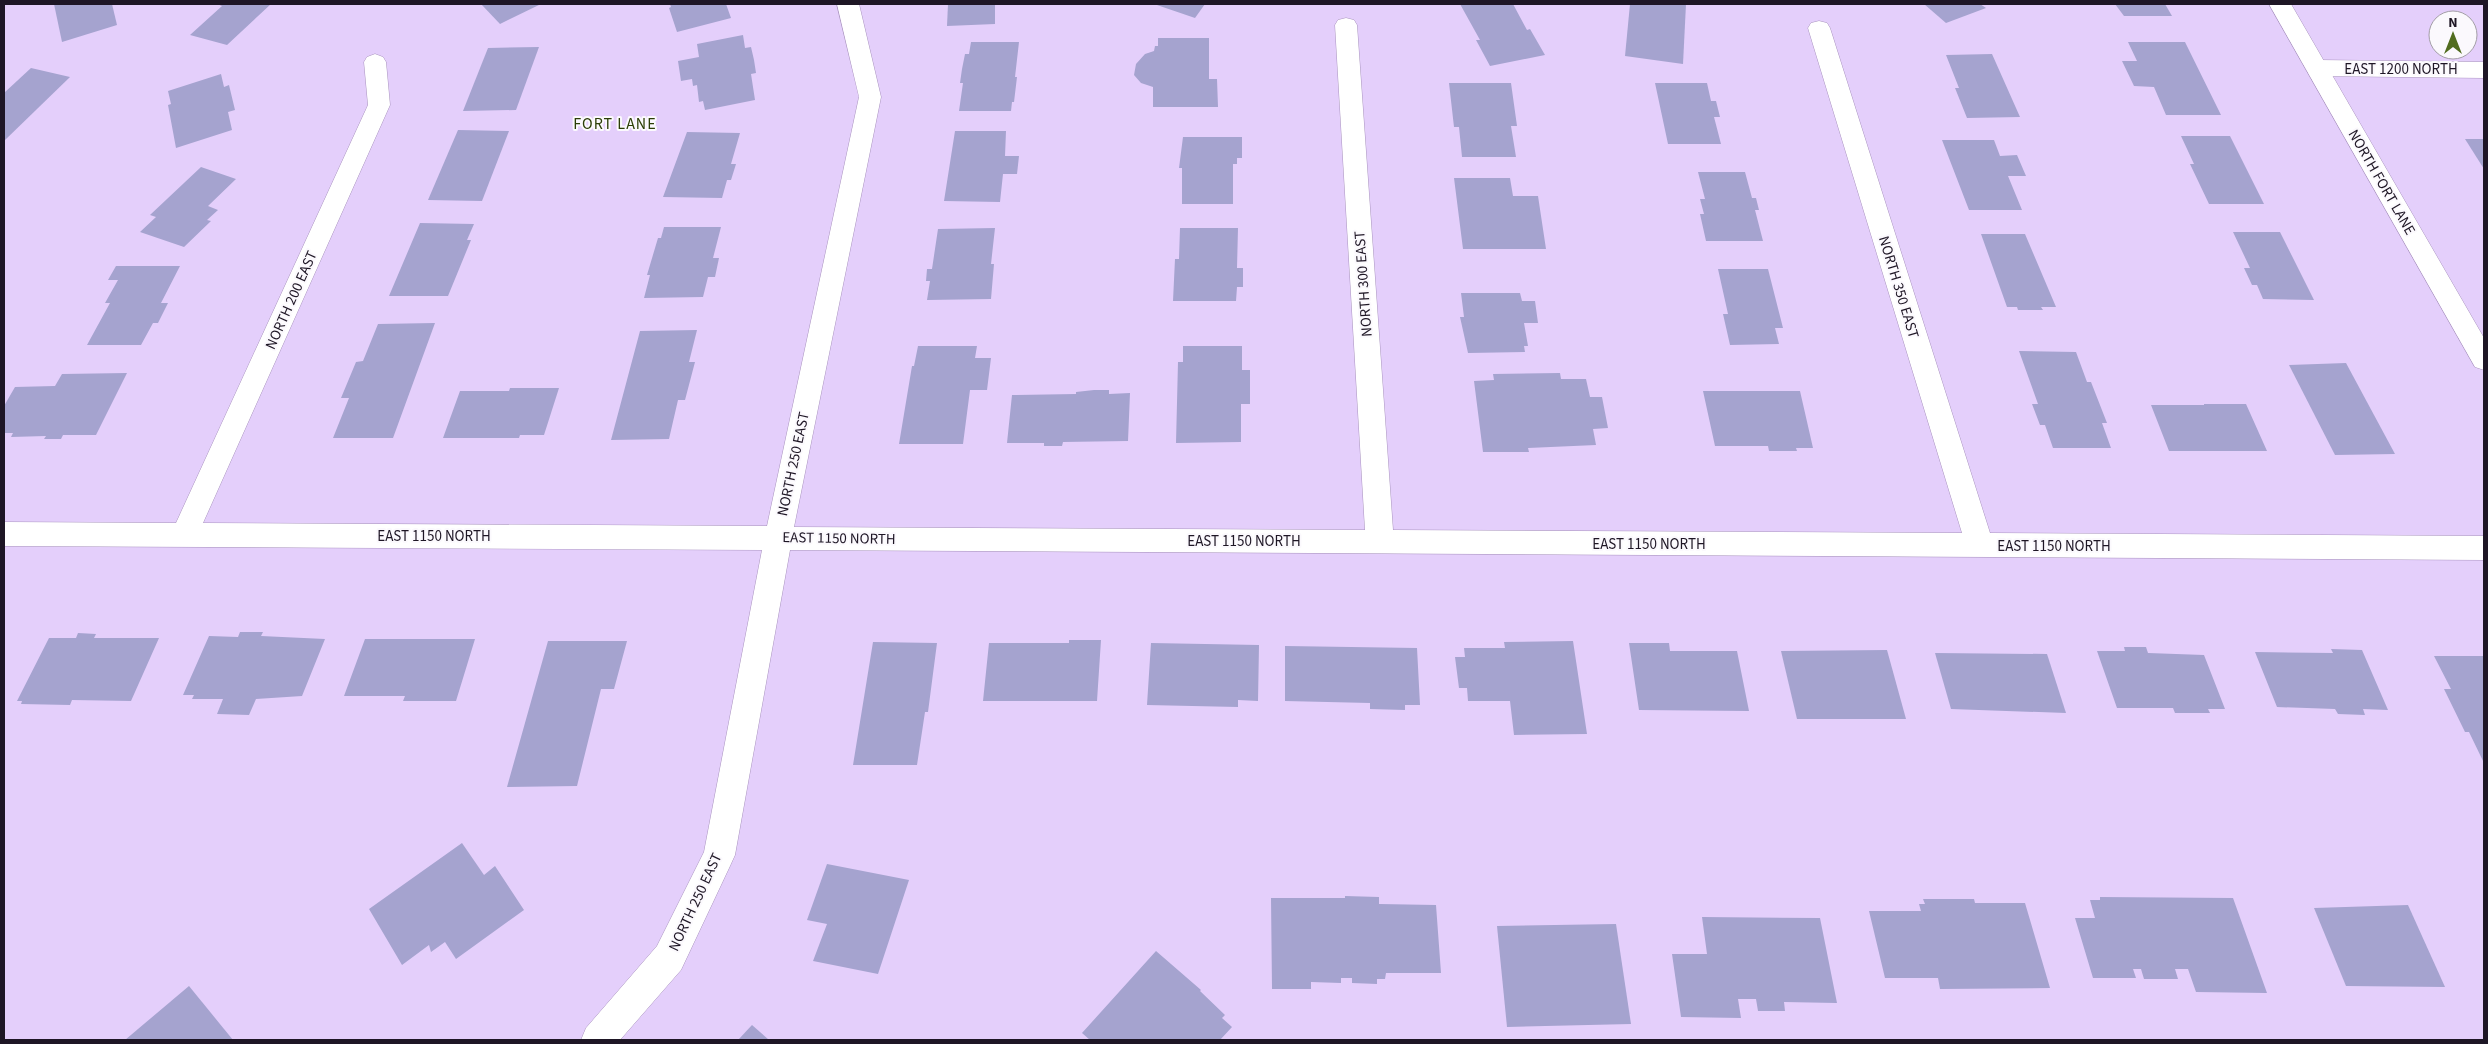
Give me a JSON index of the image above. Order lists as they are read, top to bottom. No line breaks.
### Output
{"streets":{"street":["EAST 1200 NORTH","NORTH FORT LANE","NORTH 300 EAST","NORTH 350 EAST","NORTH 200 EAST","NORTH 250 EAST","EAST 1150 NORTH"]},"crossings":[["EAST 1200 NORTH","NORTH FORT LANE"],["NORTH 300 EAST","EAST 1150 NORTH"],["NORTH 350 EAST","EAST 1150 NORTH"],["NORTH 200 EAST","EAST 1150 NORTH"],["NORTH 250 EAST","EAST 1150 NORTH"]],"districts":["FORT LANE"],"north":"top"}
